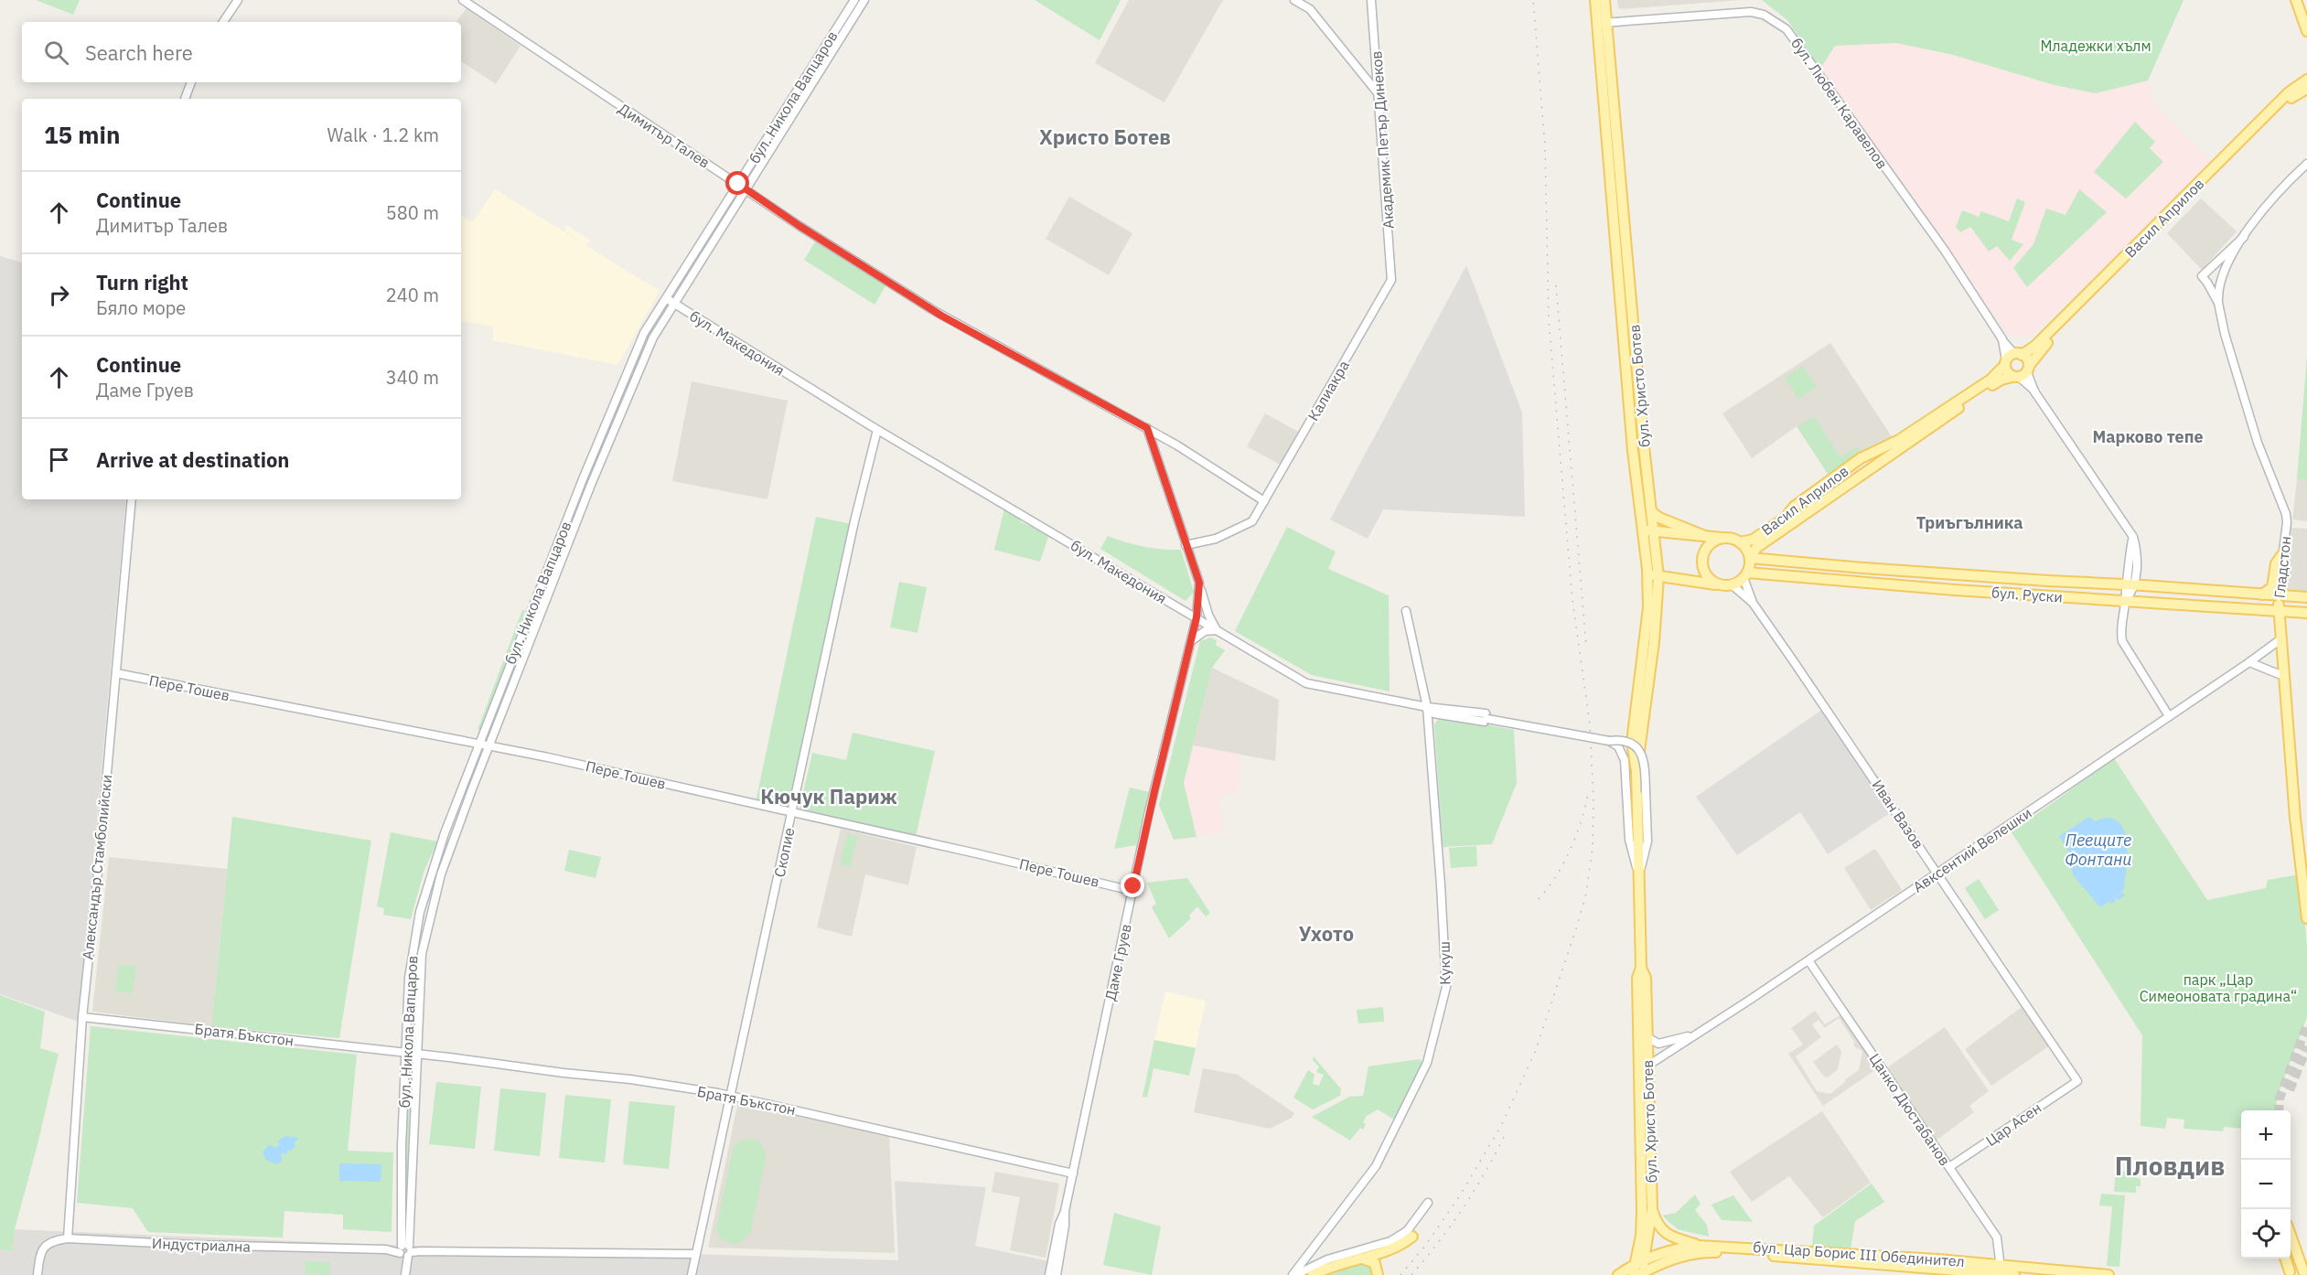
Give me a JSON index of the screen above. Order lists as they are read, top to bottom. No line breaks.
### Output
{"streets":{"main road":["Васил Априлов","бул. Христо Ботев","Гладстон","бул. Руски","бул. Цар Борис III Обединител"],"street":["бул. Никола Вапцаров","бул. Любен Каравелов","Димитър Талев","Академик Петър Динеков","бул. Македония","Калиакра","Пере Тошев","Иван Вазов","Авксентий Велешки","Скопие","Александър Стамболийски","Даме Груев","Кукуш","Братя Бъкстон","Цанко Дюстабанов","Цар Асен","Индустриална"]},"crossings":[["бул. Никола Вапцаров","Димитър Талев"],["бул. Никола Вапцаров","бул. Македония"],["бул. Никола Вапцаров","Пере Тошев"],["бул. Никола Вапцаров","Братя Бъкстон"],["бул. Никола Вапцаров","Индустриална"],["бул. Любен Каравелов","Васил Априлов"],["бул. Любен Каравелов","бул. Христо Ботев"],["Димитър Талев","Калиакра"],["Академик Петър Динеков","Калиакра"],["Васил Априлов","бул. Руски"],["Васил Априлов","Иван Вазов"],["бул. Македония","бул. Христо Ботев"],["бул. Македония","Скопие"],["бул. Македония","Даме Груев"],["бул. Македония","Кукуш"],["бул. Христо Ботев","Авксентий Велешки"],["бул. Христо Ботев","бул. Цар Борис III Обединител"],["Гладстон","бул. Руски"],["Гладстон","Авксентий Велешки"],["бул. Руски","Иван Вазов"],["Пере Тошев","Скопие"],["Пере Тошев","Александър Стамболийски"],["Пере Тошев","Даме Груев"],["Иван Вазов","Авксентий Велешки"],["Иван Вазов","Цар Асен"],["Авксентий Велешки","Цанко Дюстабанов"],["Скопие","Братя Бъкстон"],["Скопие","Индустриална"],["Александър Стамболийски","Братя Бъкстон"],["Александър Стамболийски","Индустриална"],["Даме Груев","Братя Бъкстон"],["Цанко Дюстабанов","Цар Асен"],["Цанко Дюстабанов","бул. Цар Борис III Обединител"]],"districts":["Христо Ботев","Марково тепе","Триъгълника","Кючук Париж","Ухото","Пловдив"],"water":["Пеещите Фонтани"],"parks":["Младежки хълм","парк „Цар Симеоновата градина“"],"page":{"search":"Search here","heading":["15 min","Walk · 1.2 km"],"list":[["Continue","Димитър Талев","580 m"],["Turn right","Бяло море","240 m"],["Continue","Даме Груев","340 m"],"Arrive at destination"],"map_buttons":["+","−"]}}
